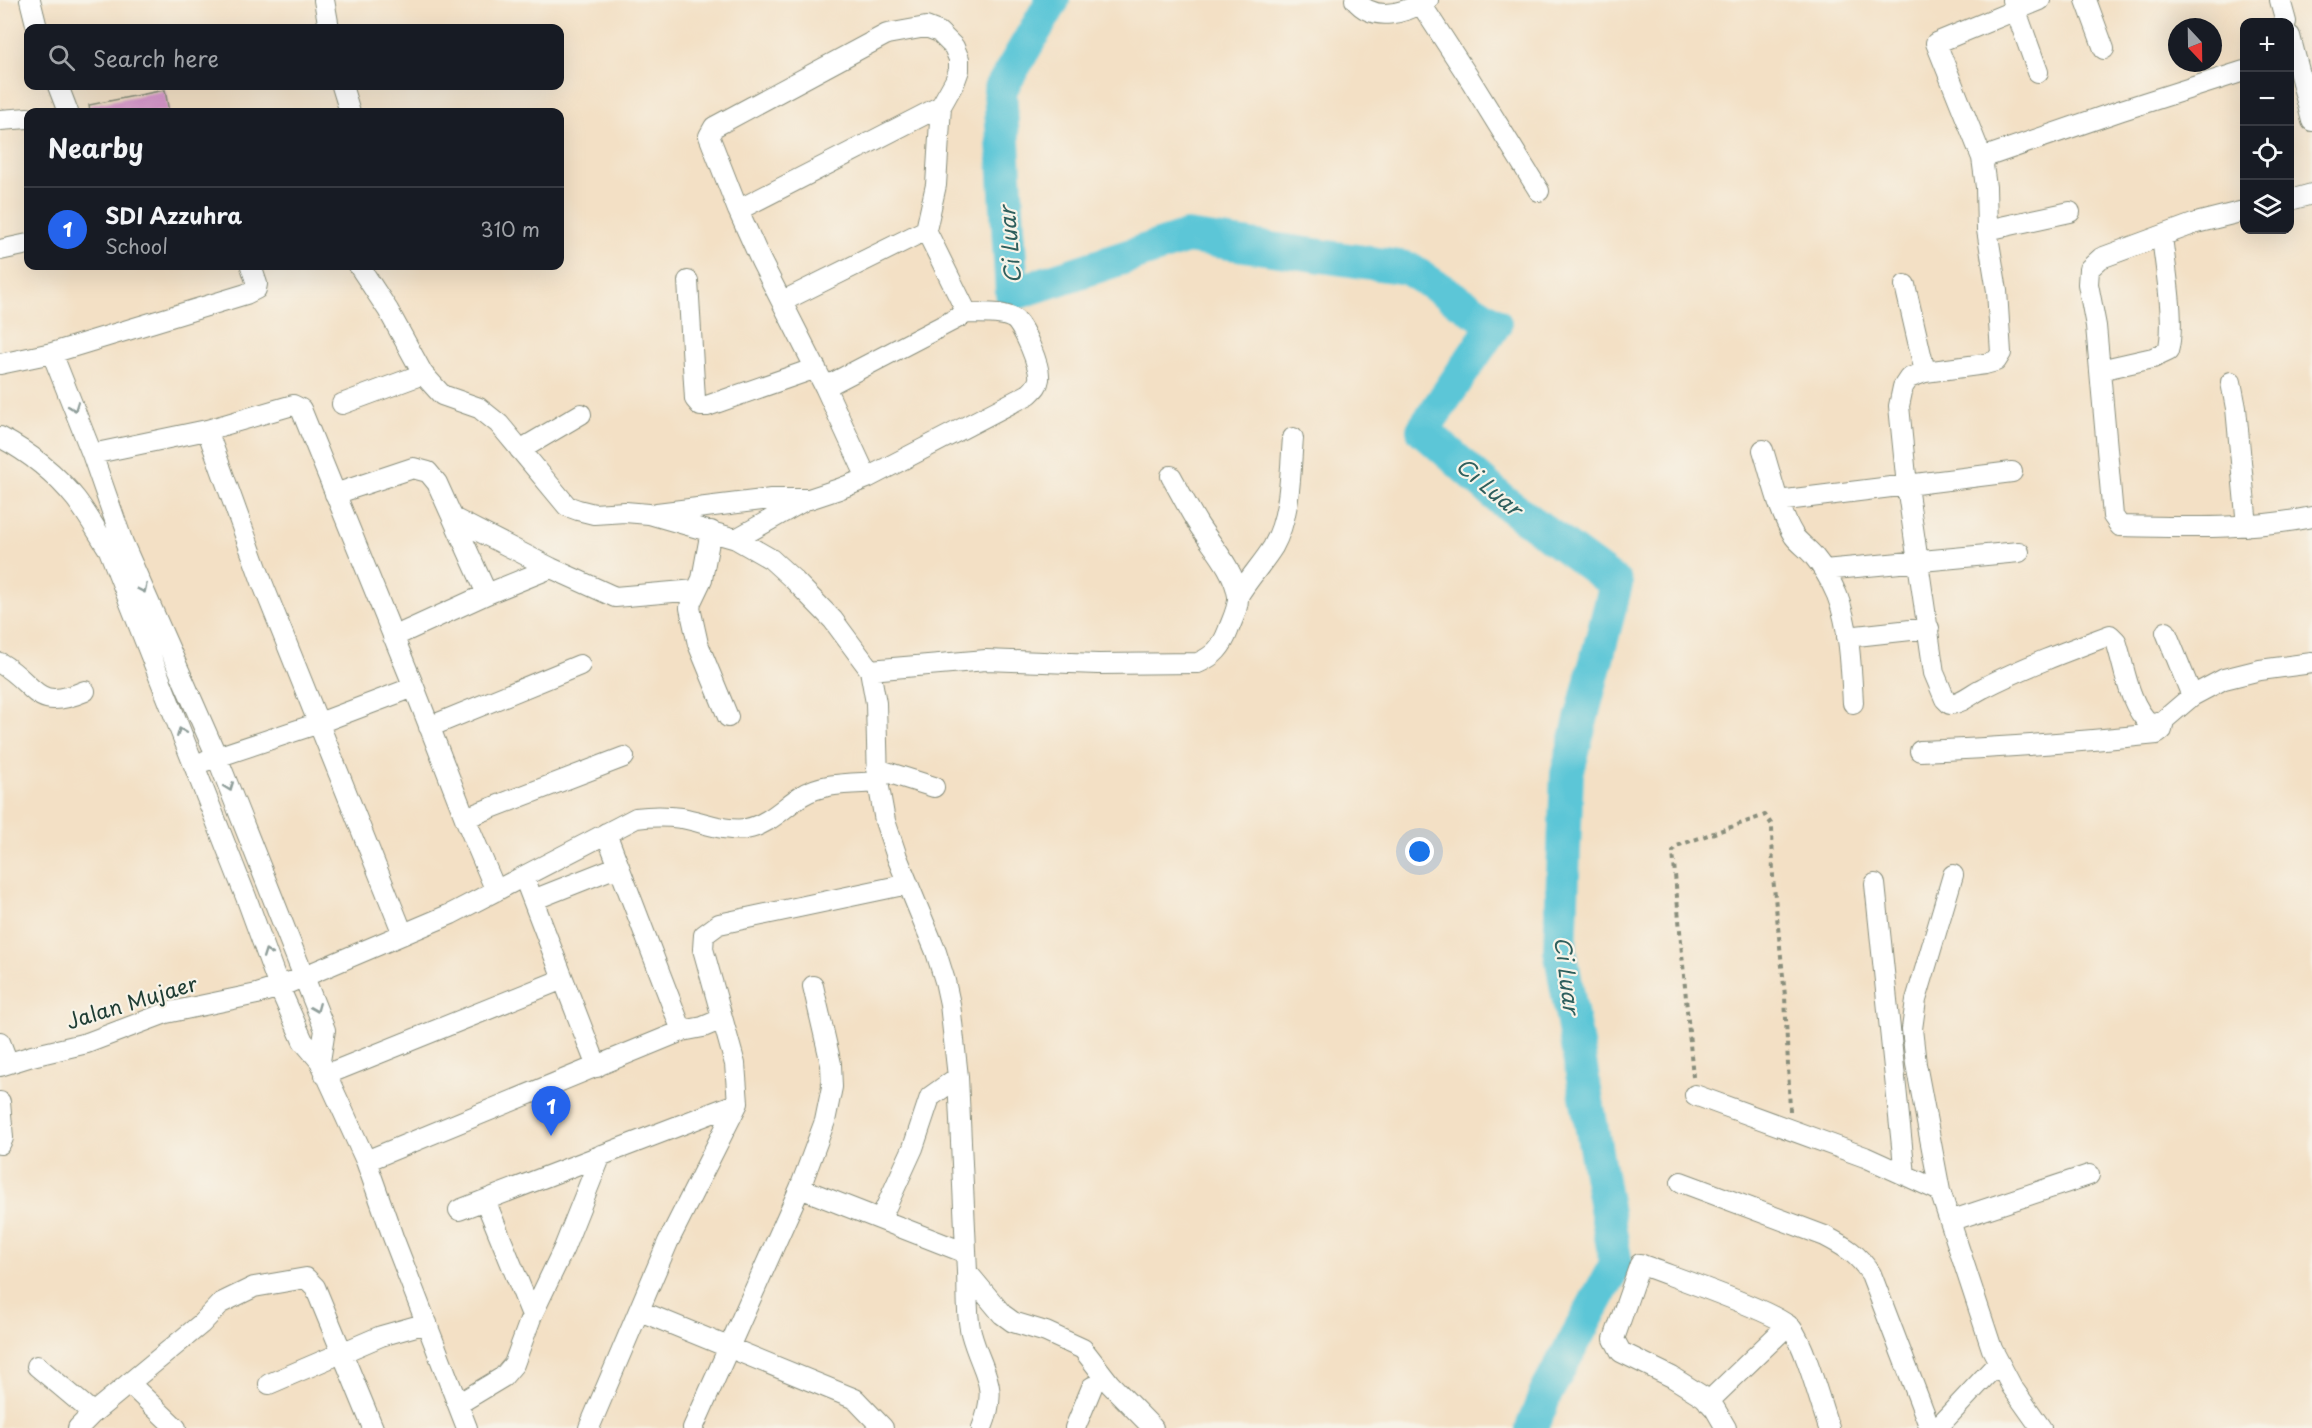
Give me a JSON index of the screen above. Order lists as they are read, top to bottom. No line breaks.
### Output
{"streets":{"street":["Jalan Mujaer"]},"water":["Ci Luar"],"north":"bottom","page":{"map_buttons":["+","−"],"search":"Search here","heading":"Nearby","list":[{"mark":"1","name":"SDI Azzuhra","note":"School","value":"310 m"}],"pins":"1"}}
